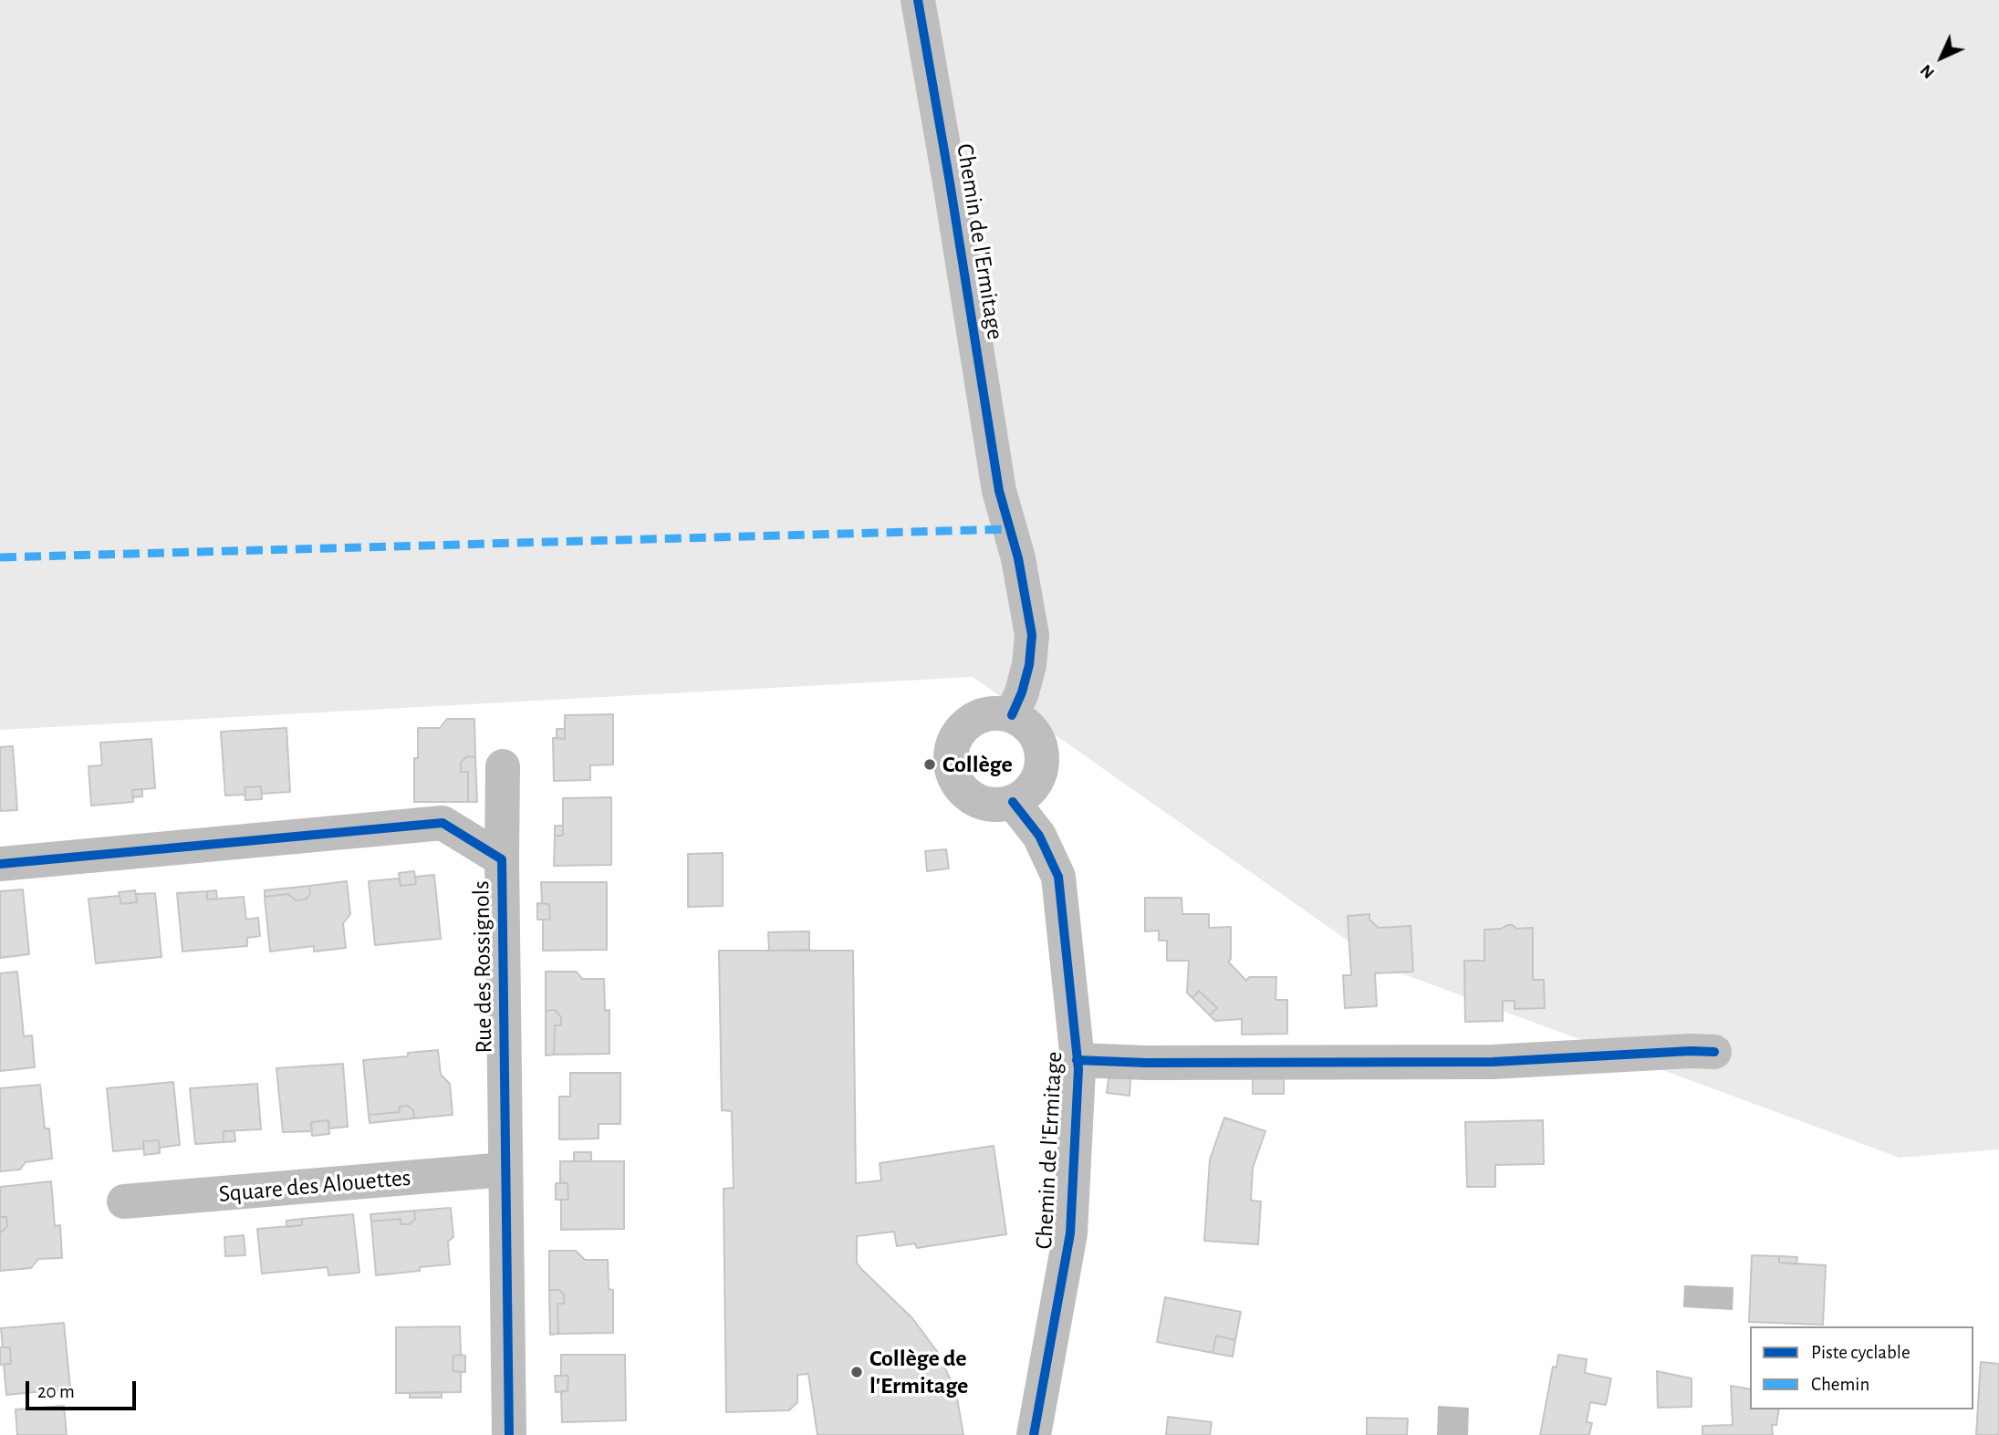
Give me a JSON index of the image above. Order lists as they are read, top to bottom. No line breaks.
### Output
{"streets":{"street":["Chemin de l'Ermitage","Rue des Rossignols","Square des Alouettes"]},"crossings":[["Rue des Rossignols","Square des Alouettes"]],"places":["Collège","Collège de l'Ermitage"],"legend":["Piste cyclable","Chemin"],"scale_bar":"20 m","north":"bottom left"}
